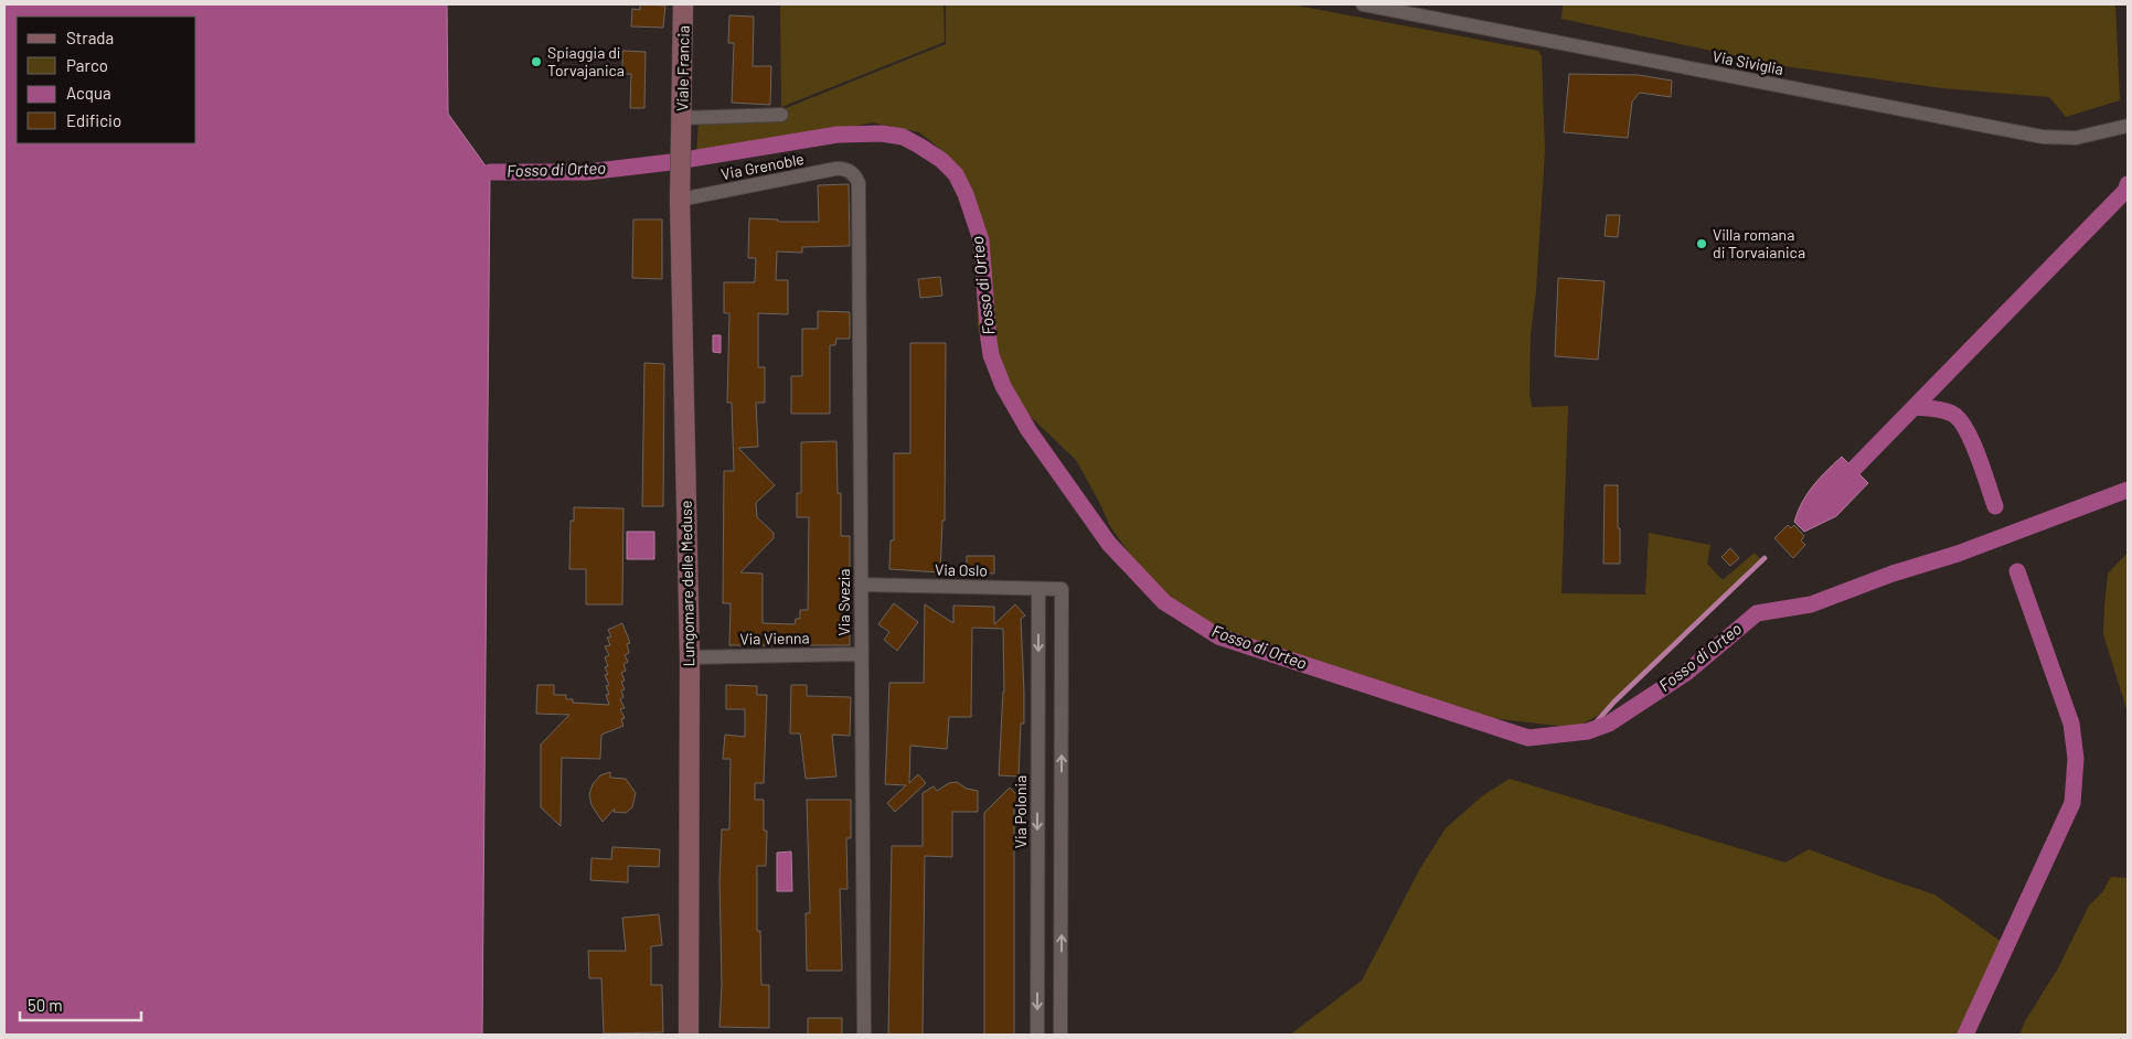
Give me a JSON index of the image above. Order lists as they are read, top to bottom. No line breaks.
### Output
{"streets":{"main road":["Viale Francia","Lungomare delle Meduse"],"street":["Via Siviglia","Via Grenoble","Via Oslo","Via Svezia","Via Vienna","Via Polonia"]},"crossings":[["Viale Francia","Lungomare delle Meduse"],["Via Grenoble","Lungomare delle Meduse"],["Via Grenoble","Via Svezia"],["Via Oslo","Via Svezia"],["Via Oslo","Via Polonia"],["Lungomare delle Meduse","Via Vienna"],["Via Svezia","Via Vienna"]],"one_way":["Via Oslo","Via Polonia"],"water":["Fosso di Orteo"],"places":["Spiaggia di Torvajanica","Villa romana di Torvaianica"],"legend":["Strada","Parco","Acqua","Edificio"],"scale_bar":"50 m"}
